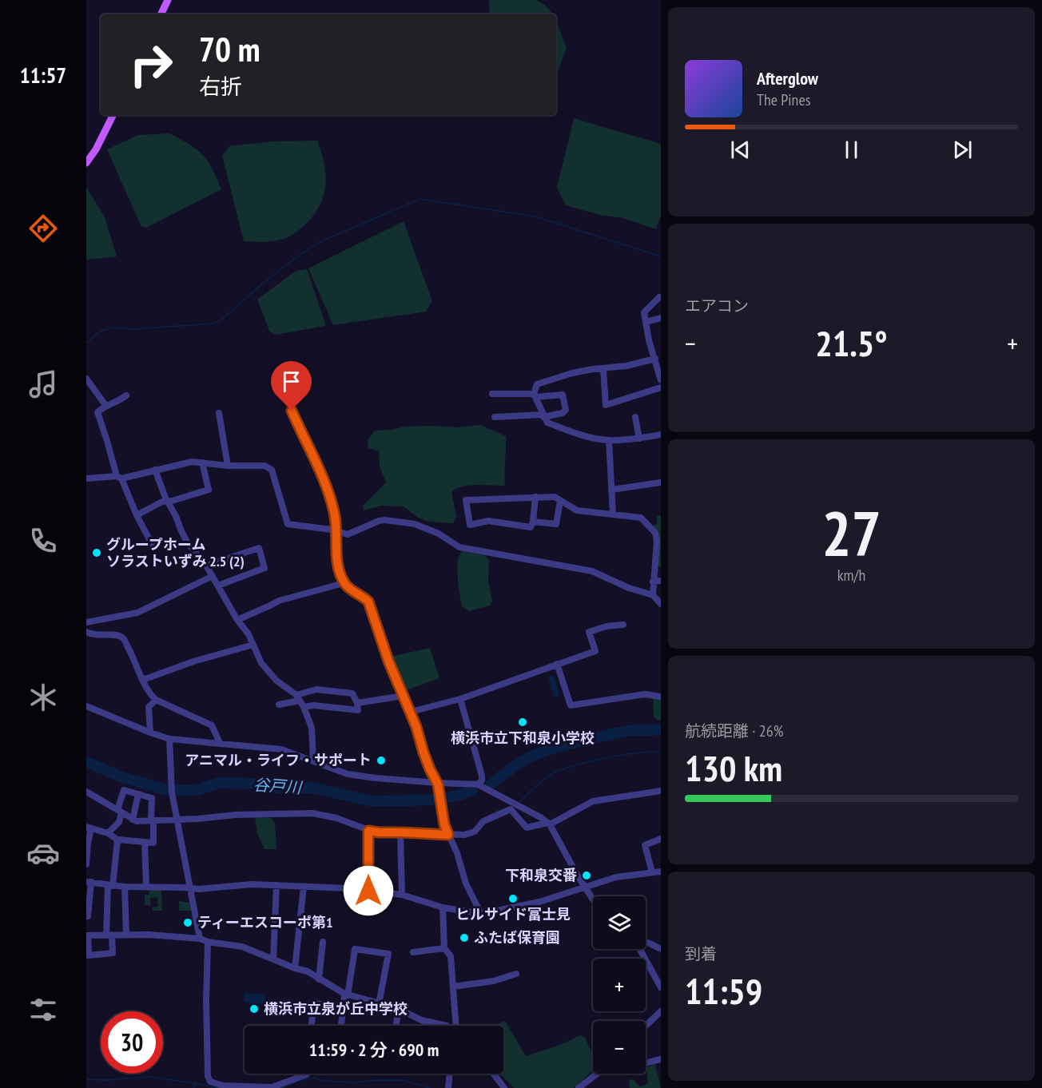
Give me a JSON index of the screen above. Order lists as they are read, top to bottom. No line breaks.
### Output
{"water":["谷戸川"],"places":["グループホーム ソラストいずみ 2.5 (2)","横浜市立下和泉小学校","アニマル・ライフ・サポート","下和泉交番","ヒルサイド富士見","ティーエスコーポ第1","ふたば保育園","横浜市立泉が丘中学校"],"page":{"tabs":"11:57","turn":["70 m","右折"],"song":["Afterglow","The Pines"],"tile":["エアコン",["27","km/h"],["航続距離 · 26%","130 km"],["到着","11:59"]],"heat":["−","21.5°","+"],"map_buttons":["+","−"],"limit":"30","trip":"11:59 · 2 分 · 690 m"}}
